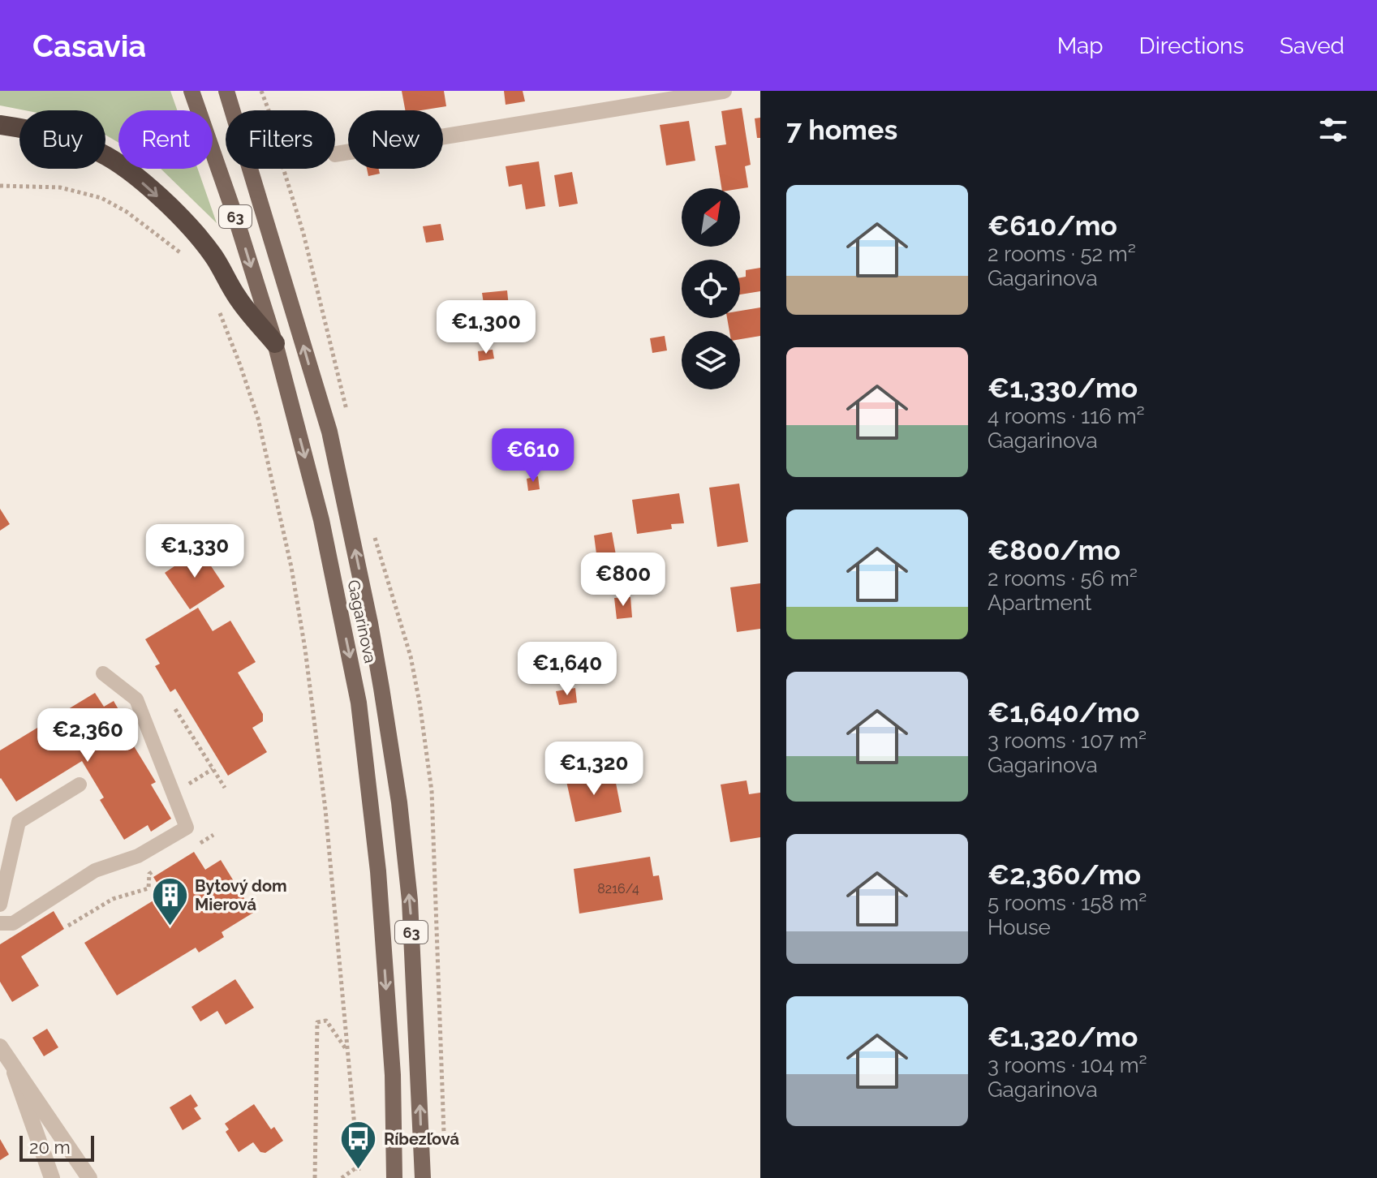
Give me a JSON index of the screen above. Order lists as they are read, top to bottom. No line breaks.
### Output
{"streets":{"main road":["63","Gagarinova"]},"places":{"building":["Bytový dom Mierová"],"bus stop":["Ríbezľová"]},"house_numbers":["8216/4"],"scale_bar":"20 m","north":"top right","page":{"header":"Casavia","nav":["Map","Directions","Saved"],"heading":"7 homes","chip":["Buy","Rent","Filters","New"],"list":[{"name":"€610/mo","note":"2 rooms · 52 m² · Gagarinova"},{"name":"€1,330/mo","note":"4 rooms · 116 m² · Gagarinova"},{"name":"€800/mo","note":"2 rooms · 56 m² · Apartment"},{"name":"€1,640/mo","note":"3 rooms · 107 m² · Gagarinova"},{"name":"€2,360/mo","note":"5 rooms · 158 m² · House"},{"name":"€1,320/mo","note":"3 rooms · 104 m² · Gagarinova"}],"price":["€1,300","€610","€1,330","€800","€1,640","€2,360","€1,320"],"scale":"20 m"}}
